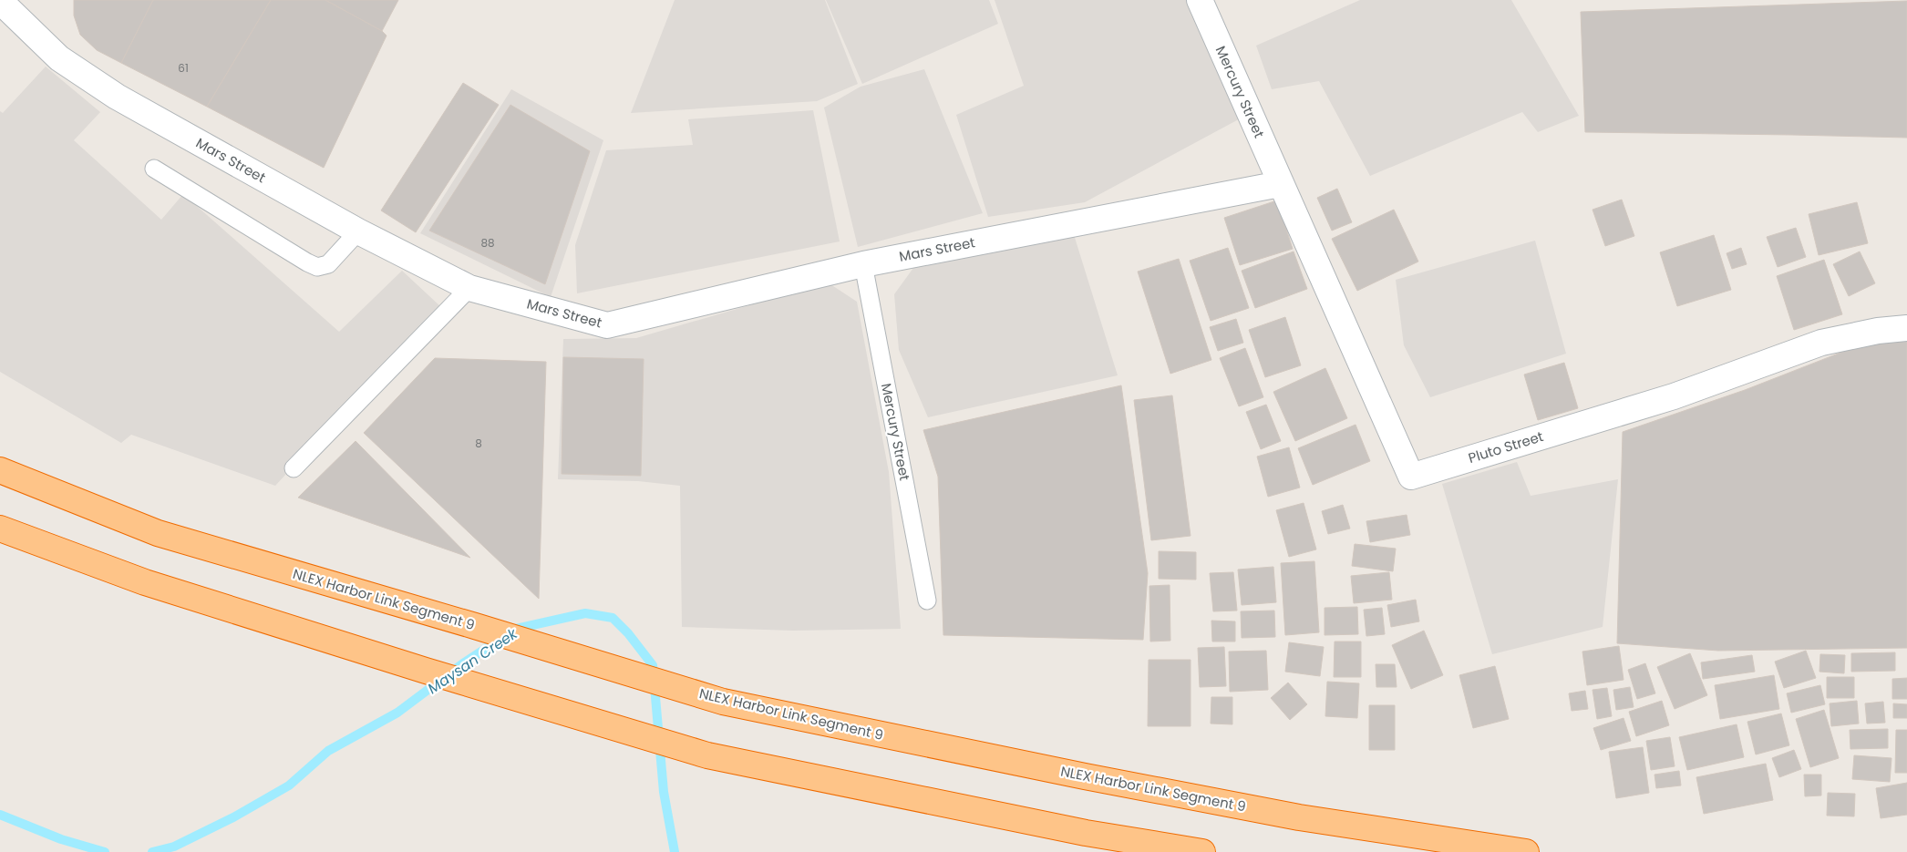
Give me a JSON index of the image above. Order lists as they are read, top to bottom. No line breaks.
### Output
{"streets":{"highway":["NLEX Harbor Link Segment 9"],"street":["Mercury Street","Mars Street","Pluto Street"]},"crossings":[["Mercury Street","Mars Street"],["Mercury Street","Pluto Street"],["Mars Street","Pluto Street"]],"water":["Maysan Creek"],"house_numbers":["61","88","8"]}
